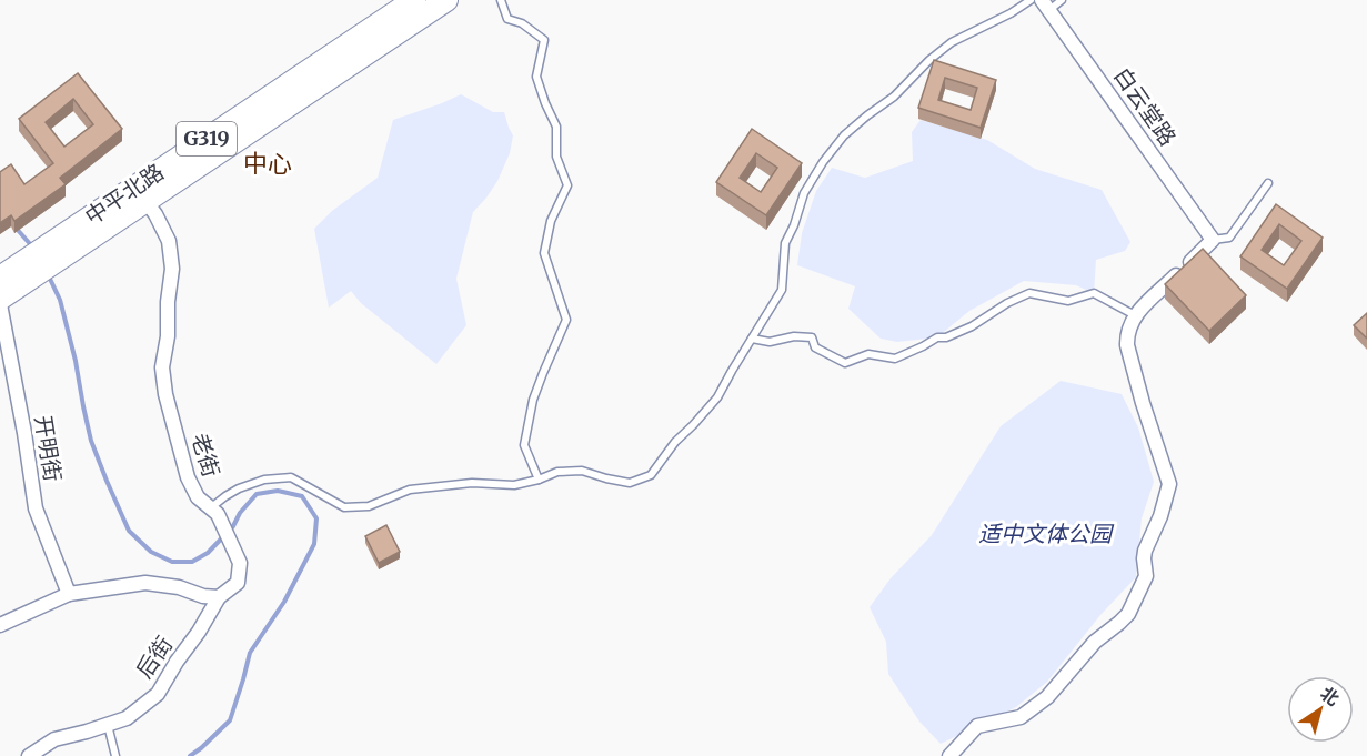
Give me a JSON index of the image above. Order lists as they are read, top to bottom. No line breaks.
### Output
{"streets":{"highway":["G319","中平北路"],"street":["白云堂路","开明街","老街","后街"]},"crossings":[["G319","老街"],["老街","后街"]],"districts":["中心"],"parks":["适中文体公园"],"north":"top right"}
